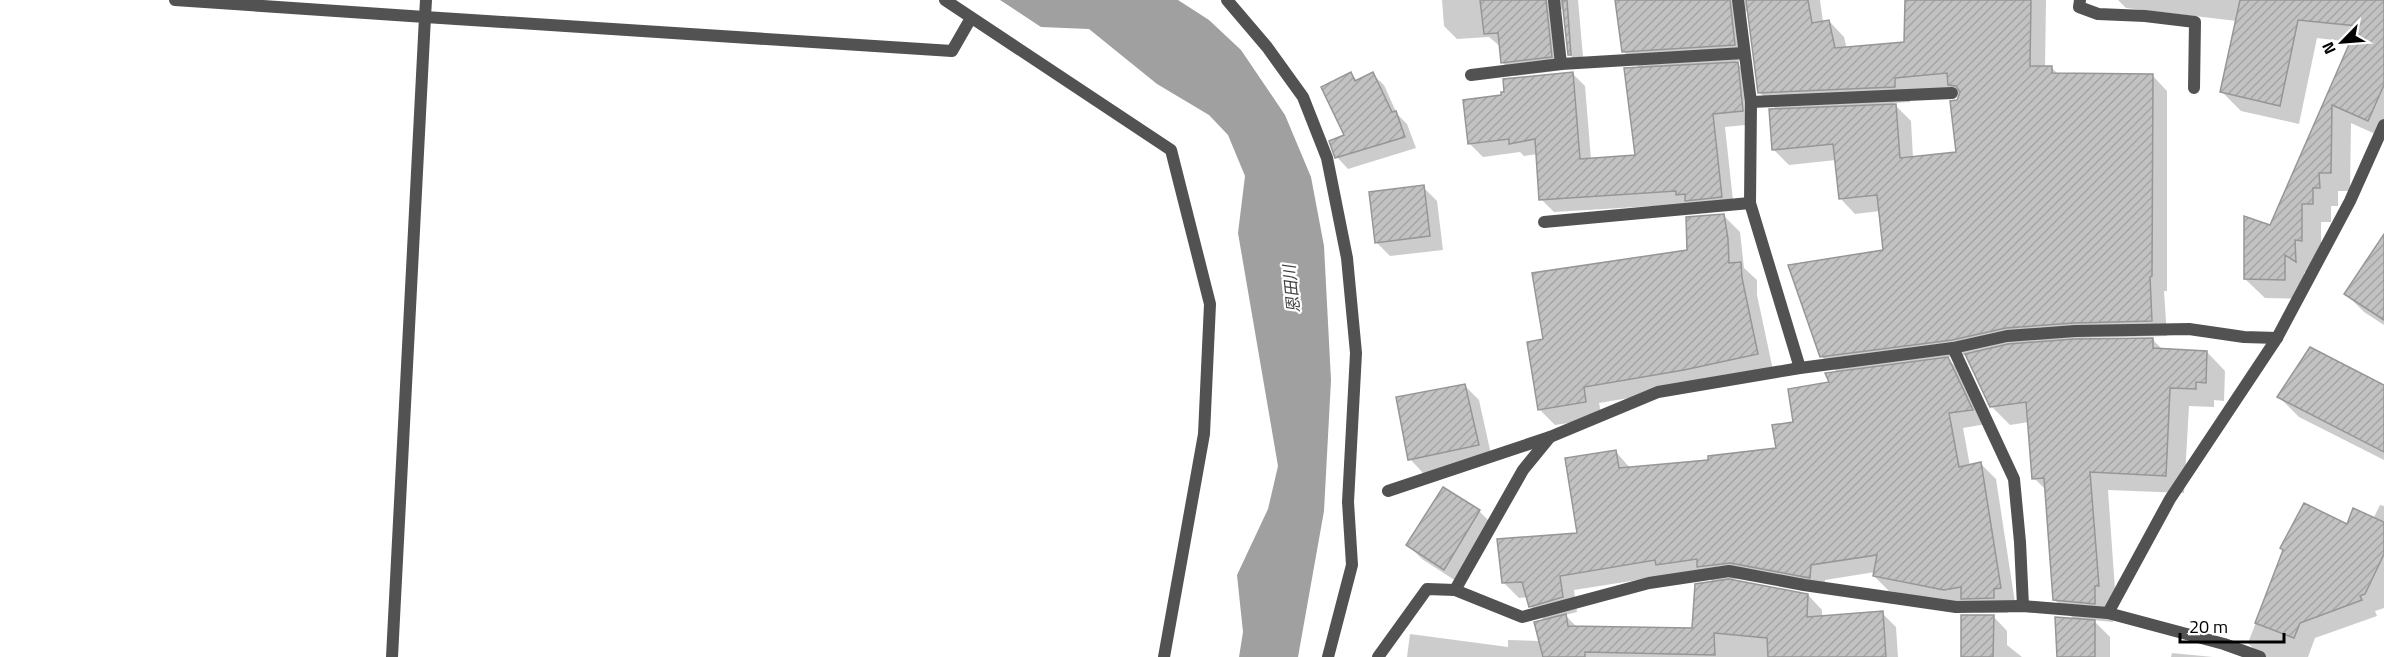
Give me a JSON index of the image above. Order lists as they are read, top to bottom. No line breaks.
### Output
{"water":["恩田川"],"scale_bar":"20 m","north":"bottom left"}
